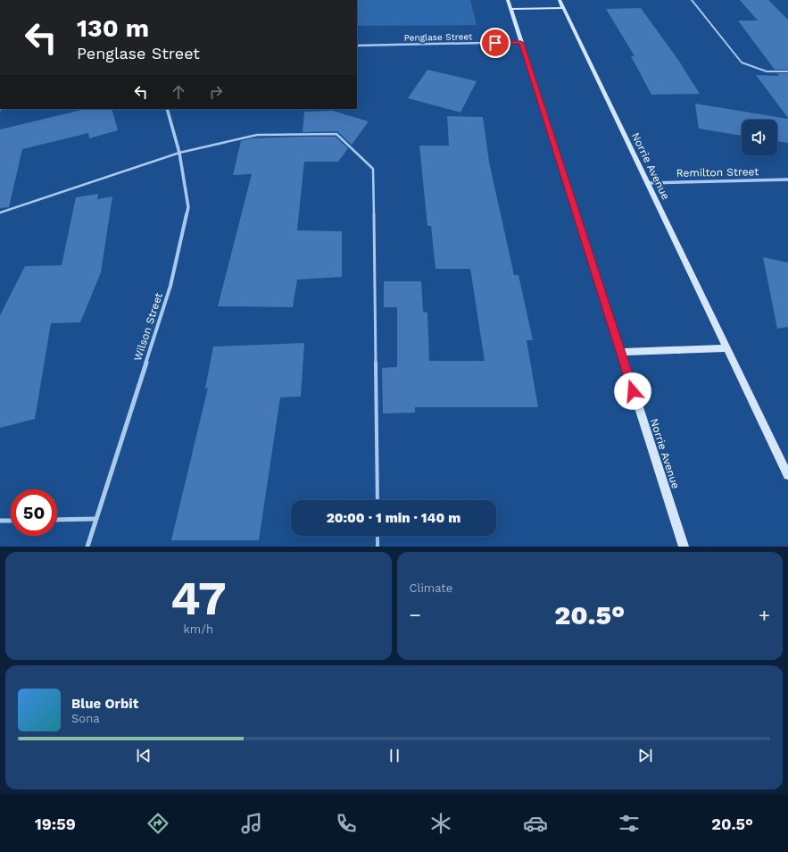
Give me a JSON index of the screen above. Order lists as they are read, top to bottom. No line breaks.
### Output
{"streets":{"main road":["Norrie Avenue"],"street":["Penglase Street","Remilton Street","Wilson Street"]},"crossings":[["Penglase Street","Norrie Avenue"],["Norrie Avenue","Remilton Street"]],"page":{"turn":["130 m","Penglase Street"],"limit":"50","trip":"20:00 · 1 min · 140 m","tile":[["47","km/h"],"Climate"],"heat":["−","20.5°","+"],"song":["Blue Orbit","Sona"],"tabs":["19:59","20.5°"]}}
